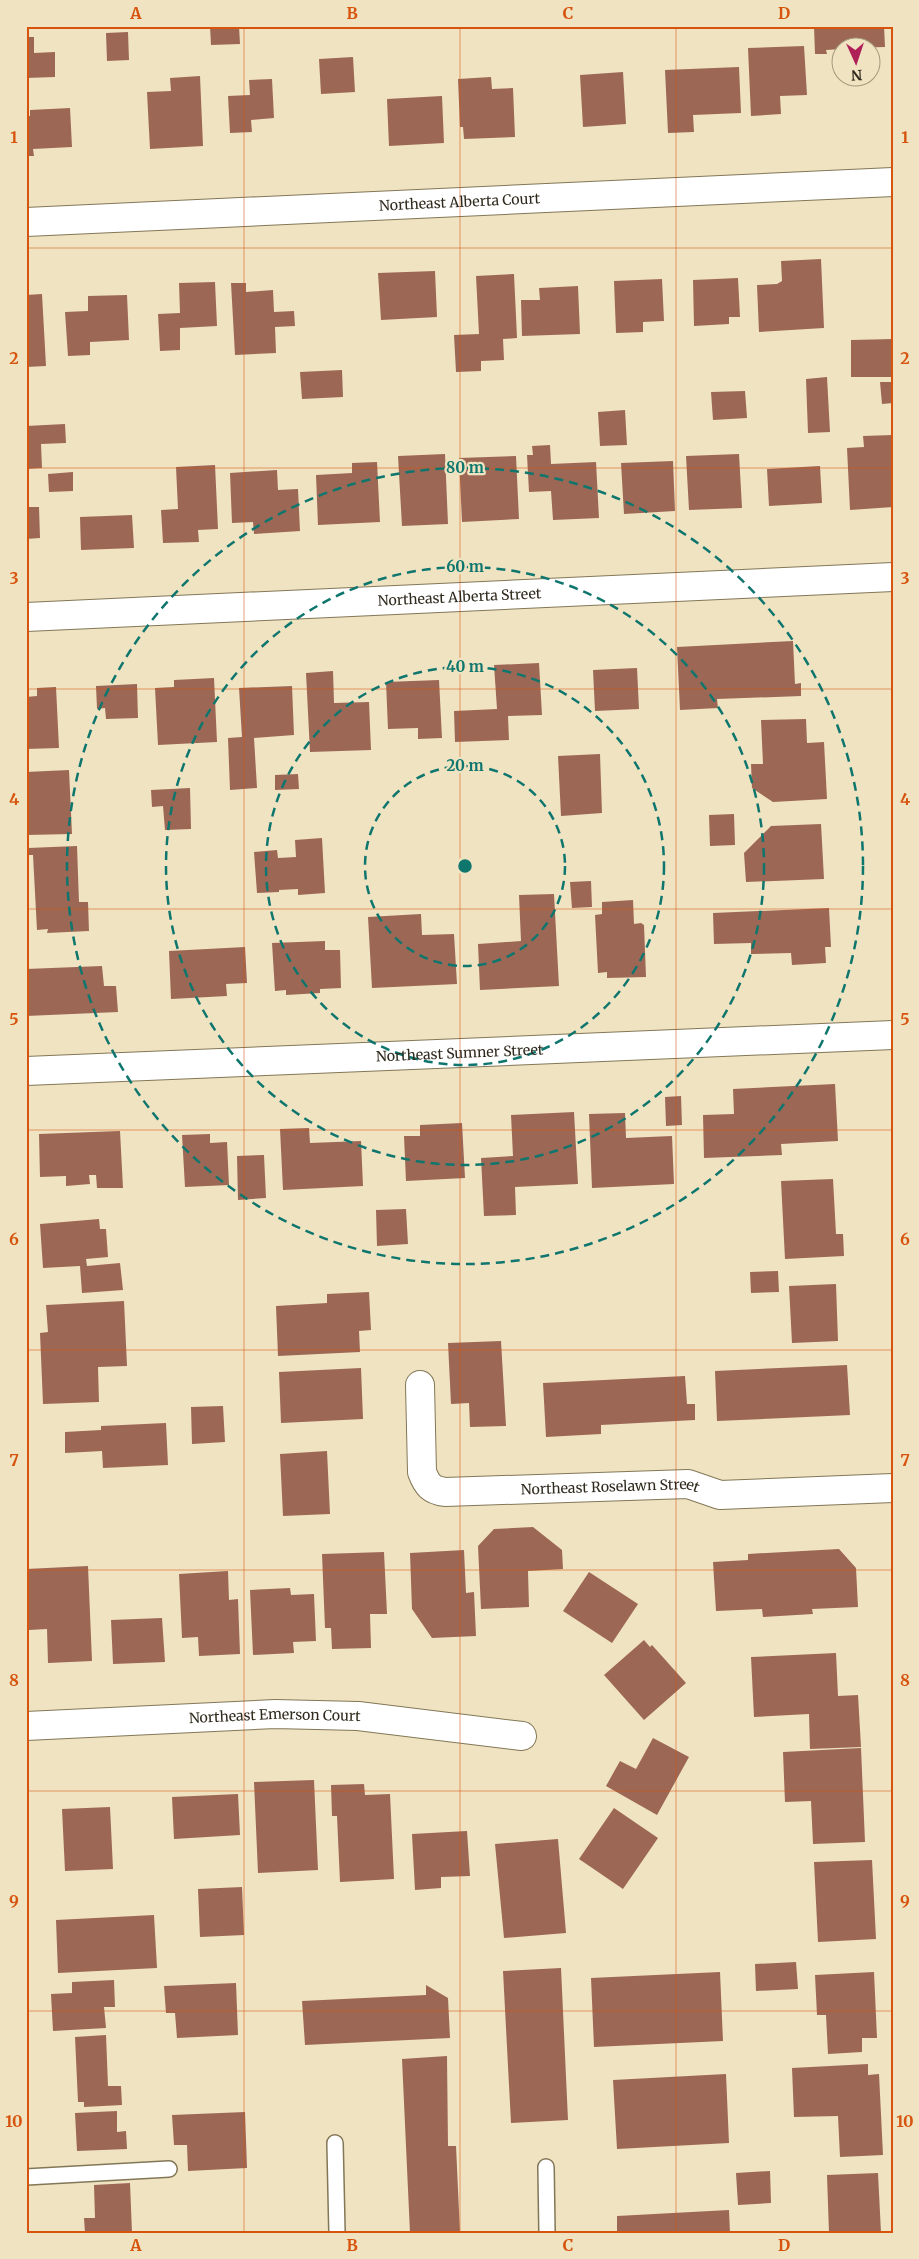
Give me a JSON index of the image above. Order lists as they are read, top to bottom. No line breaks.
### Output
{"streets":{"street":["Northeast Alberta Court","Northeast Alberta Street","Northeast Sumner Street","Northeast Roselawn Street","Northeast Emerson Court"]},"north":"bottom","grid":{"columns":["A","B","C","D"],"rows":["1","2","3","4","5","6","7","8","9","10"]},"rings":["80 m","60 m","40 m","20 m"]}
